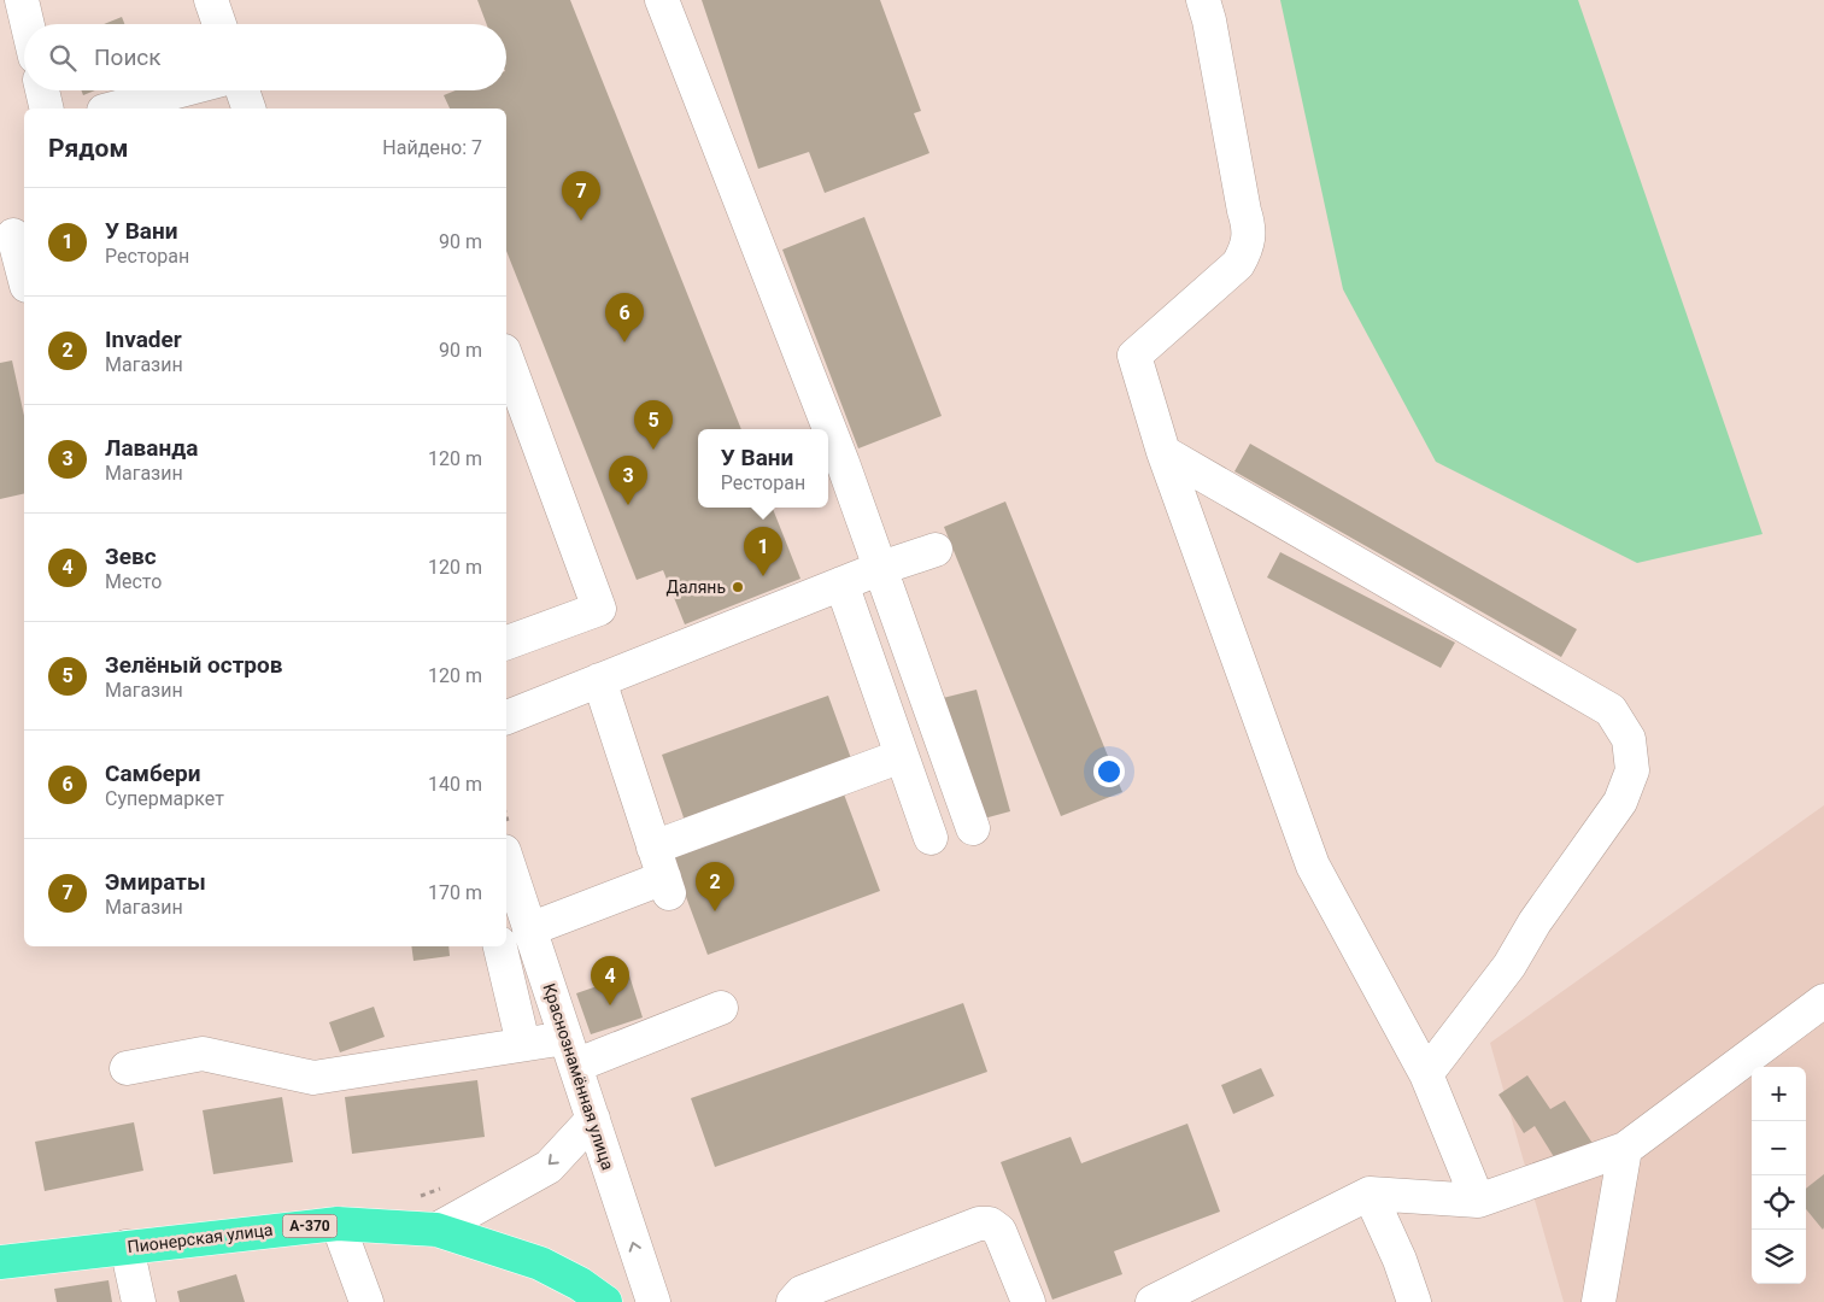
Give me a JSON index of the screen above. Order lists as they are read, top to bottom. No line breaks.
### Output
{"streets":{"highway":["А-370","Пионерская улица"],"street":["Краснознамённая улица"]},"places":["Далянь"],"page":{"search":"Поиск","heading":["Рядом","Найдено: 7"],"pins":["7","6","5","3","1","2","4"],"list":[{"mark":"1","name":"У Вани","note":"Ресторан","value":"90 m"},{"mark":"2","name":"Invader","note":"Магазин","value":"90 m"},{"mark":"3","name":"Лаванда","note":"Магазин","value":"120 m"},{"mark":"4","name":"Зевс","note":"Место","value":"120 m"},{"mark":"5","name":"Зелёный остров","note":"Магазин","value":"120 m"},{"mark":"6","name":"Самбери","note":"Супермаркет","value":"140 m"},{"mark":"7","name":"Эмираты","note":"Магазин","value":"170 m"}],"popup":["У Вани","Ресторан"],"map_buttons":["+","−"]}}
